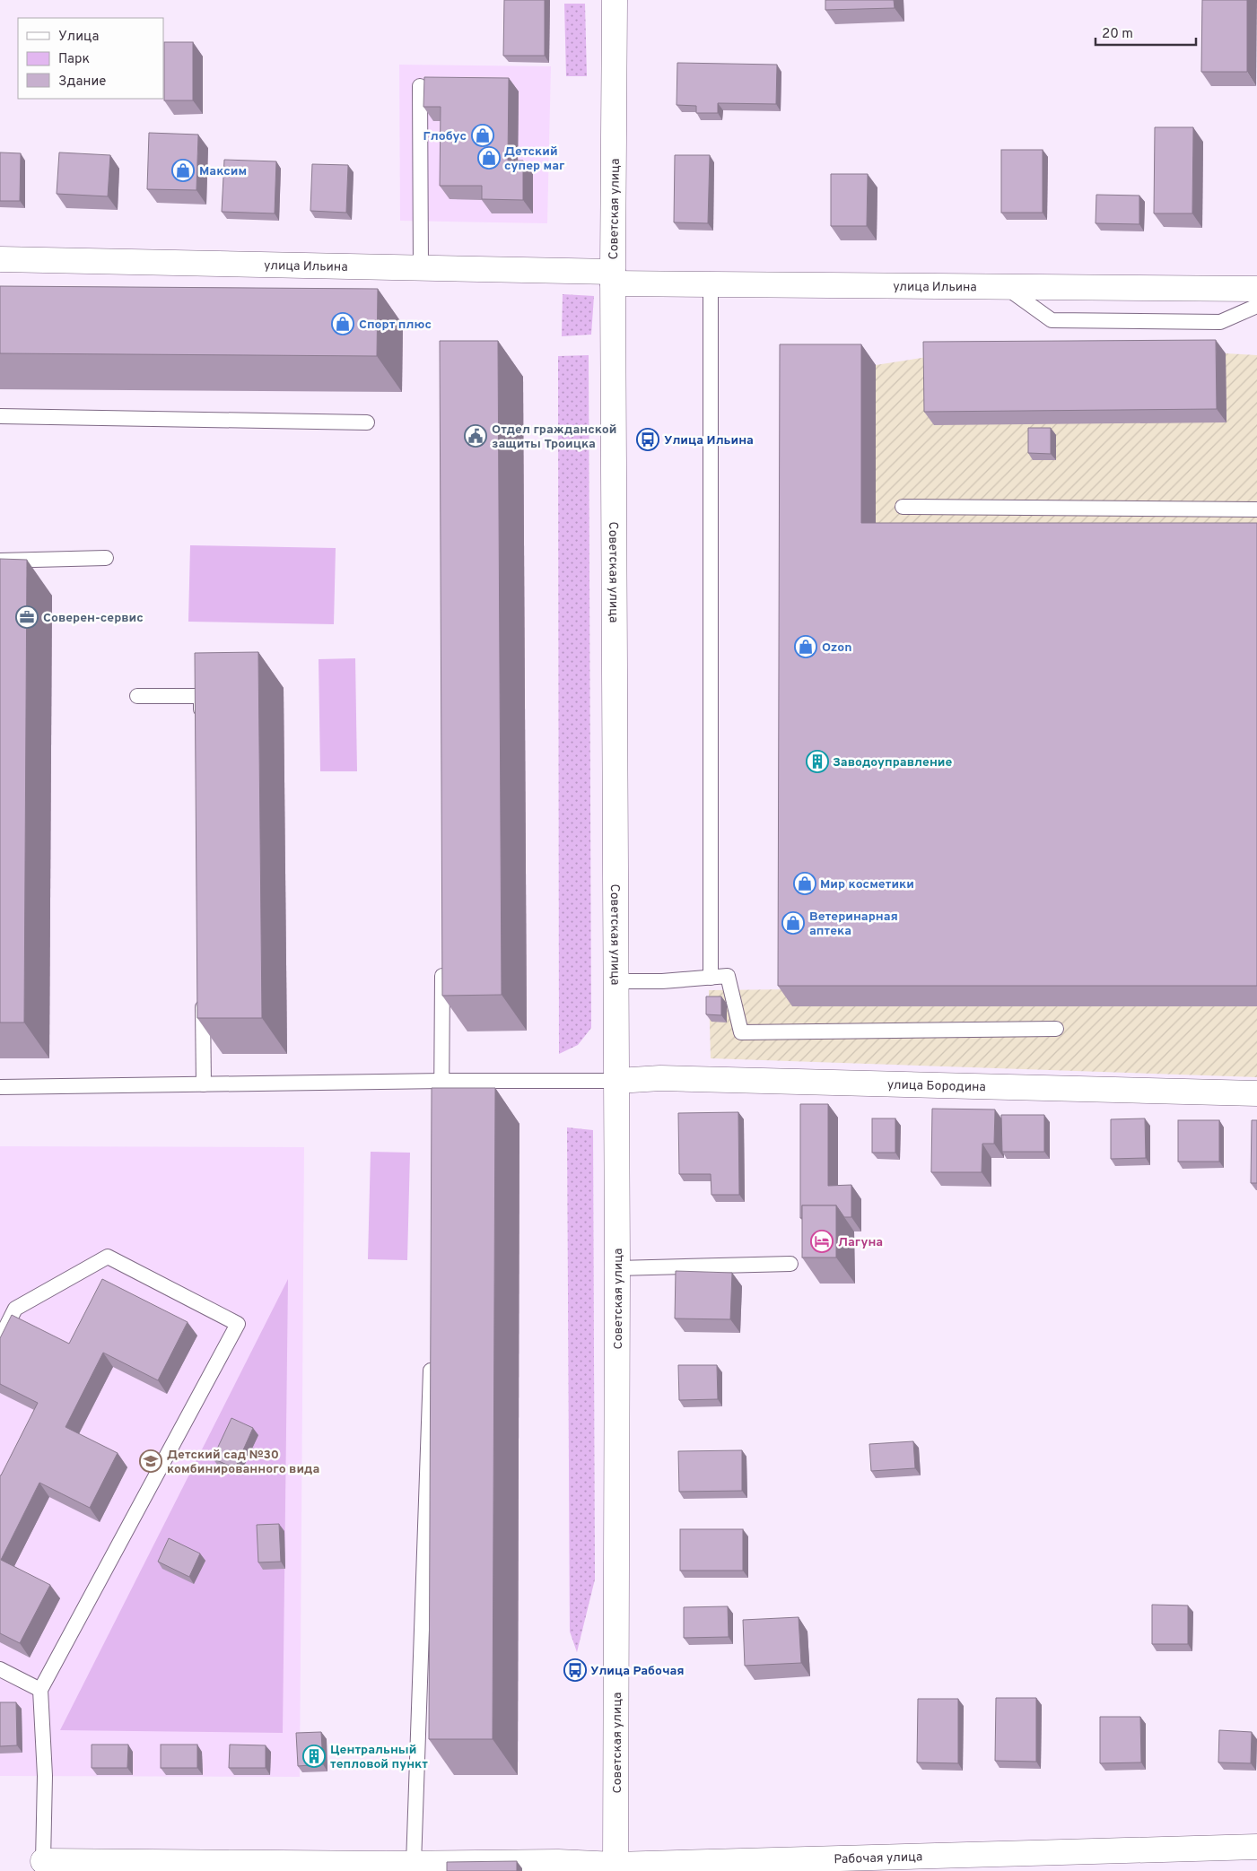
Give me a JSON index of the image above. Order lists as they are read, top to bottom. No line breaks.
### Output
{"streets":{"street":["Советская улица","улица Ильина","улица Бородина","Рабочая улица"]},"crossings":[["Советская улица","улица Ильина"],["Советская улица","улица Бородина"],["Советская улица","Рабочая улица"]],"places":{"shop":["Глобус","Детский супер маг","Максим","Спорт плюс","Ozon","Мир косметики","Ветеринарная аптека"],"public building":["Отдел гражданской защиты Троицка"],"bus stop":["Улица Ильина","Улица Рабочая"],"office":["Соверен-сервис"],"building":["Заводоуправление","Центральный тепловой пункт"],"hotel":["Лагуна"],"school or university":["Детский сад №30 комбинированного вида"]},"legend":["Улица","Парк","Здание"],"scale_bar":"20 m"}
